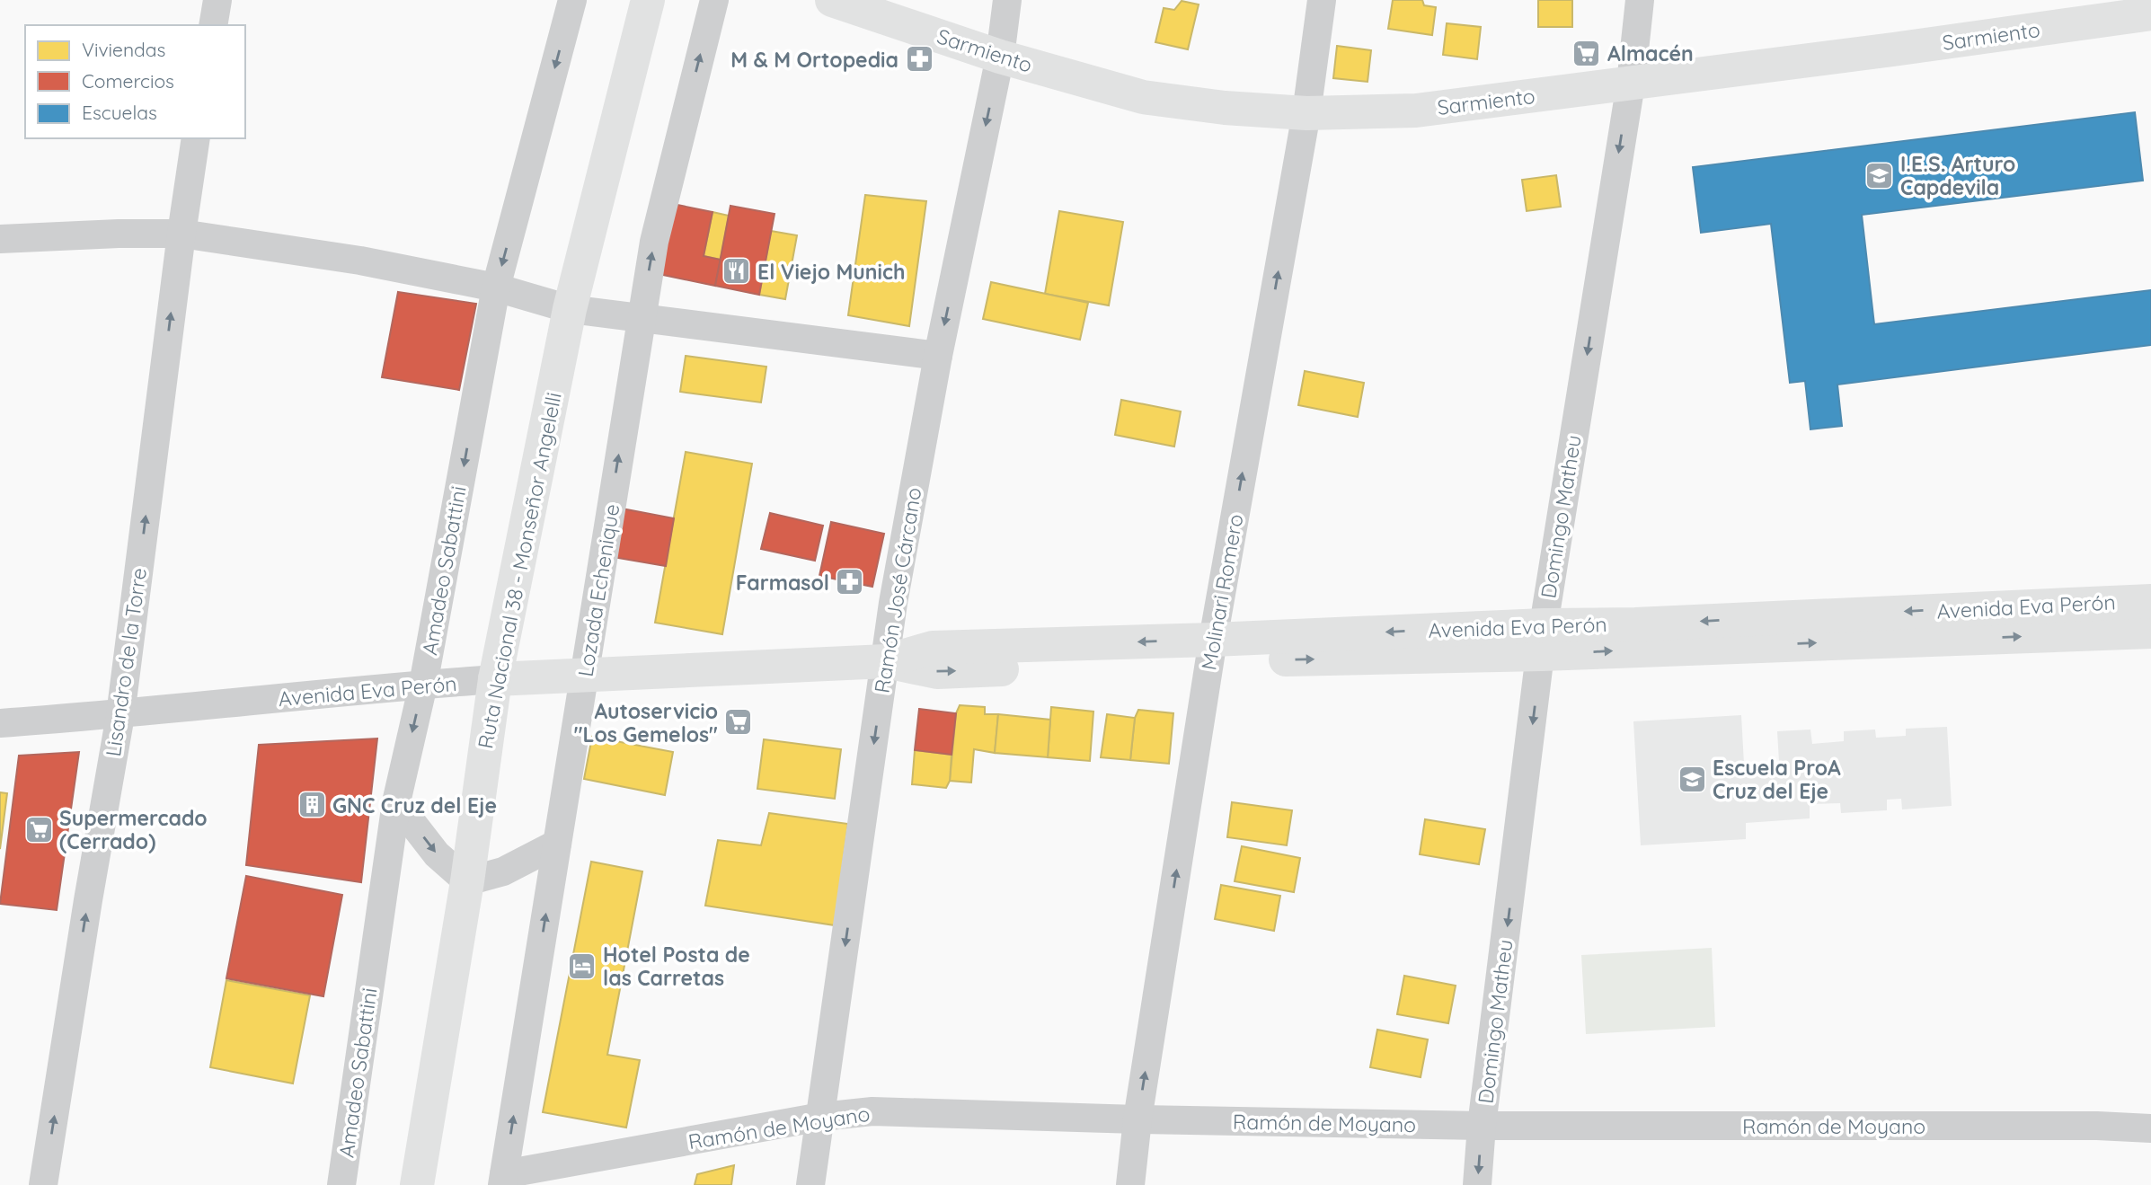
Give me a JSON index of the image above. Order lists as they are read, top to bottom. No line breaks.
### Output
{"streets":{"main road":["Sarmiento","Ruta Nacional 38 - Monseñor Angelelli","Avenida Eva Perón"],"street":["Domingo Matheu","Amadeo Sabattini","Lozada Echenique","Ramón José Cárcano","Molinari Romero","Lisandro de la Torre","Ramón de Moyano"]},"crossings":[["Sarmiento","Domingo Matheu"],["Sarmiento","Ramón José Cárcano"],["Sarmiento","Molinari Romero"],["Domingo Matheu","Avenida Eva Perón"],["Domingo Matheu","Ramón de Moyano"],["Amadeo Sabattini","Avenida Eva Perón"],["Ruta Nacional 38 - Monseñor Angelelli","Avenida Eva Perón"],["Lozada Echenique","Avenida Eva Perón"],["Lozada Echenique","Ramón de Moyano"],["Ramón José Cárcano","Avenida Eva Perón"],["Ramón José Cárcano","Ramón de Moyano"],["Molinari Romero","Avenida Eva Perón"],["Molinari Romero","Ramón de Moyano"],["Avenida Eva Perón","Lisandro de la Torre"]],"one_way":["Domingo Matheu","Amadeo Sabattini","Lozada Echenique","Ramón José Cárcano","Molinari Romero","Lisandro de la Torre"],"places":{"supermarket":["Almacén","Autoservicio \"Los Gemelos\"","Supermercado (Cerrado)"],"pharmacy":["M & M Ortopedia","Farmasol"],"school or university":["I.E.S. Arturo Capdevila","Escuela ProA Cruz del Eje"],"restaurant":["El Viejo Munich"],"building":["GNC Cruz del Eje"],"hotel":["Hotel Posta de las Carretas"]},"legend":["Viviendas","Comercios","Escuelas"]}
